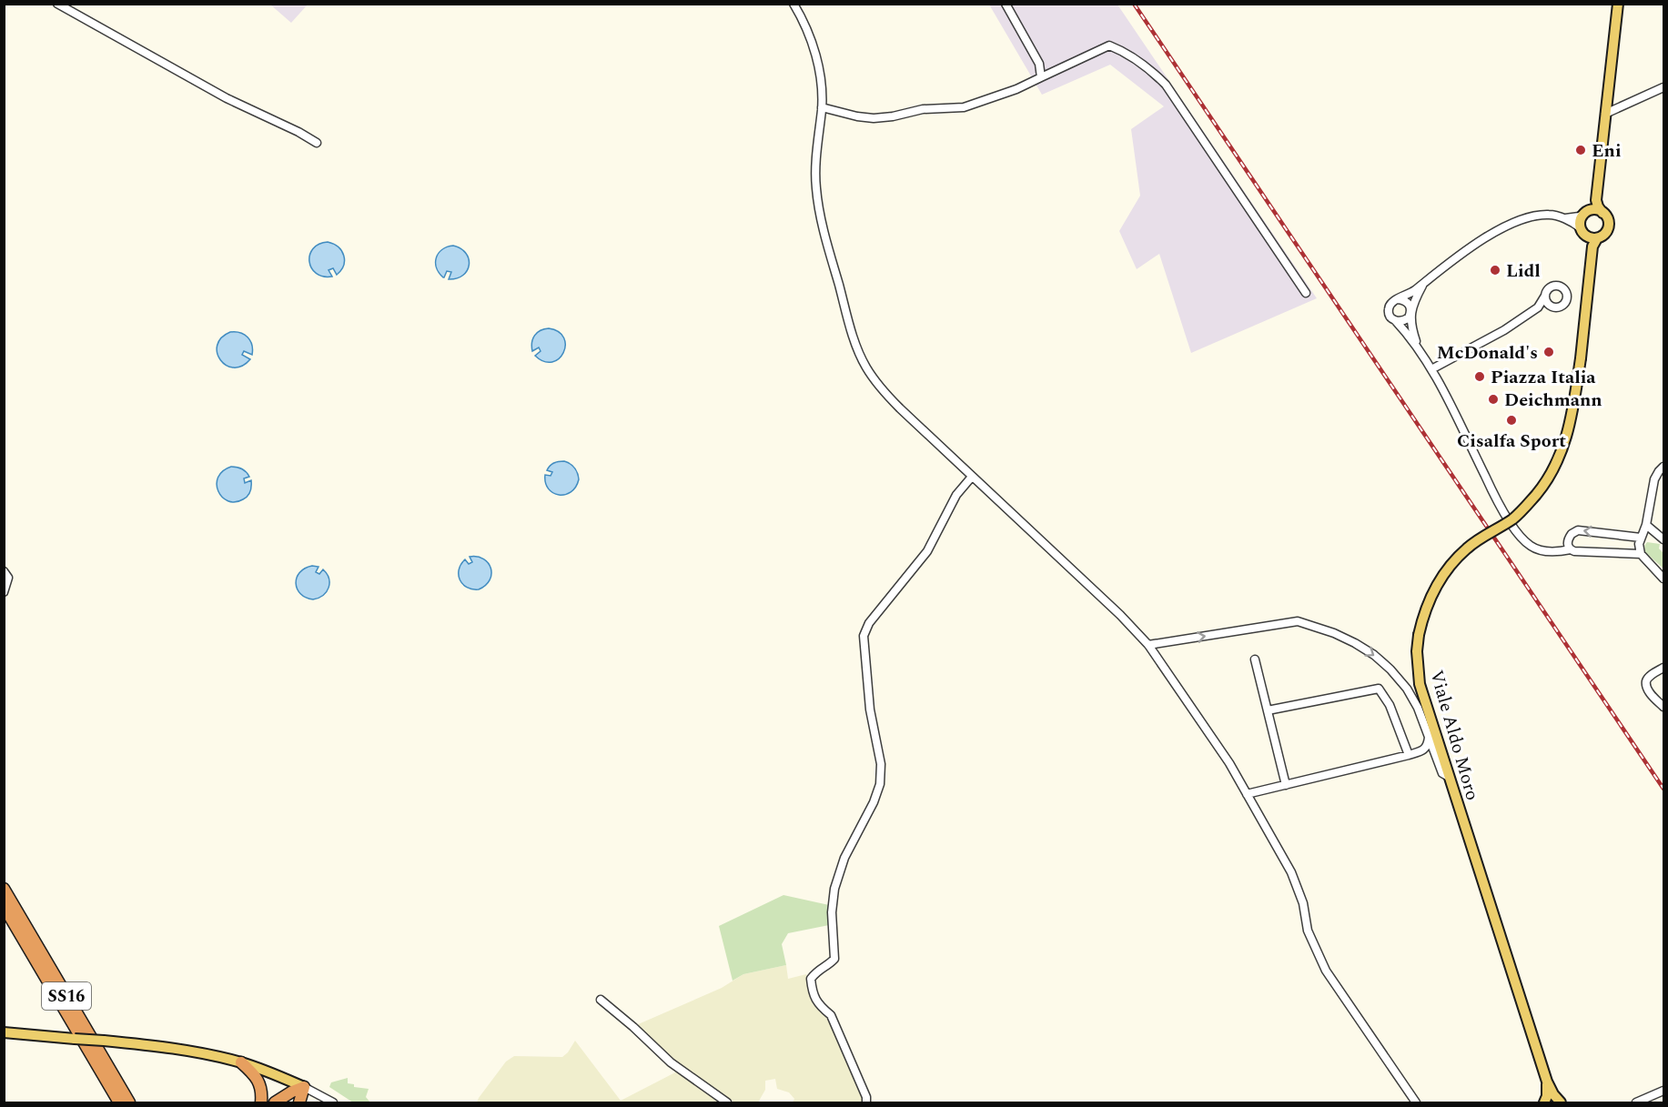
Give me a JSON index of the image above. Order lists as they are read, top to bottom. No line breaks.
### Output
{"streets":{"highway":["SS16"],"main road":["Viale Aldo Moro"]},"places":["Eni","Lidl","McDonald's","Piazza Italia","Deichmann","Cisalfa Sport"]}
